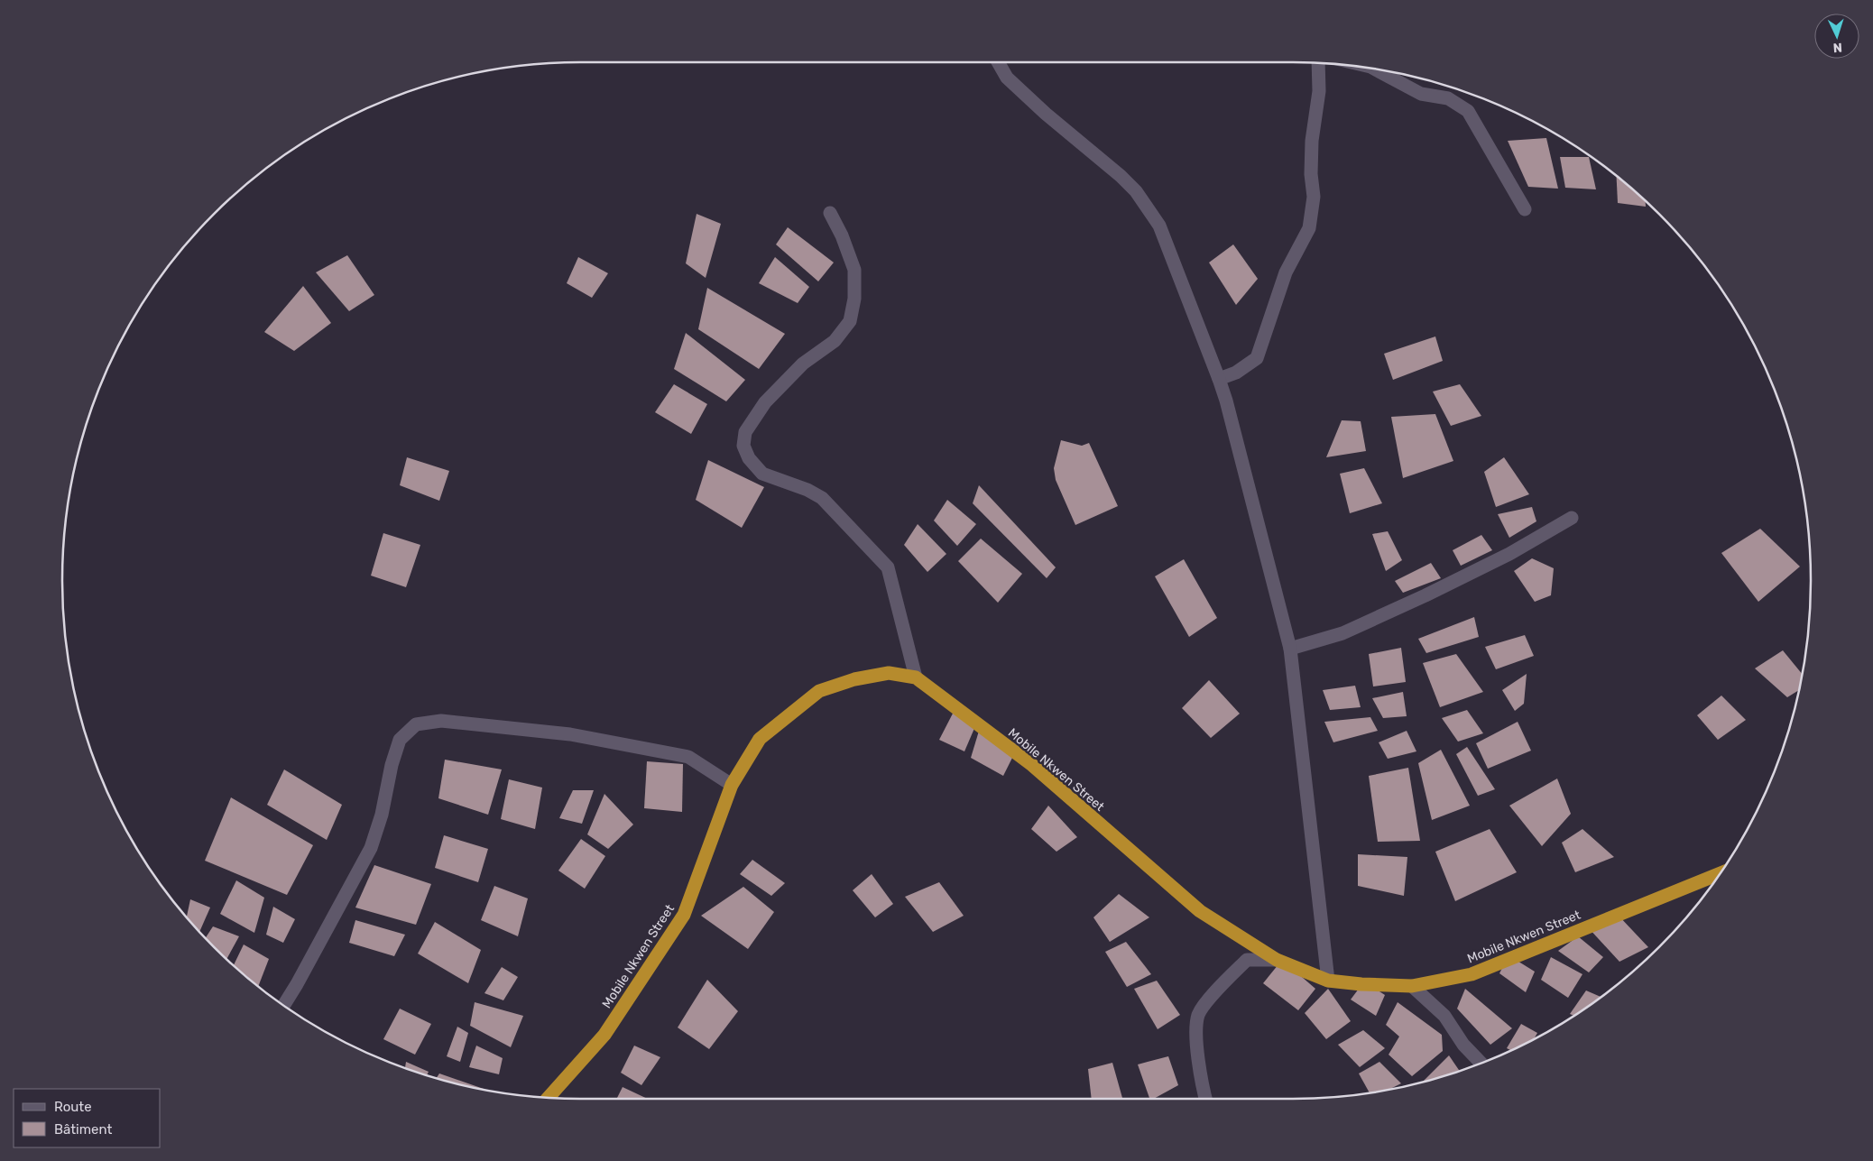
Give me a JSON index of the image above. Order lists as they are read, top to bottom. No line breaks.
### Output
{"streets":{"highway":["Mobile Nkwen Street"]},"legend":["Route","Bâtiment"],"north":"bottom"}
